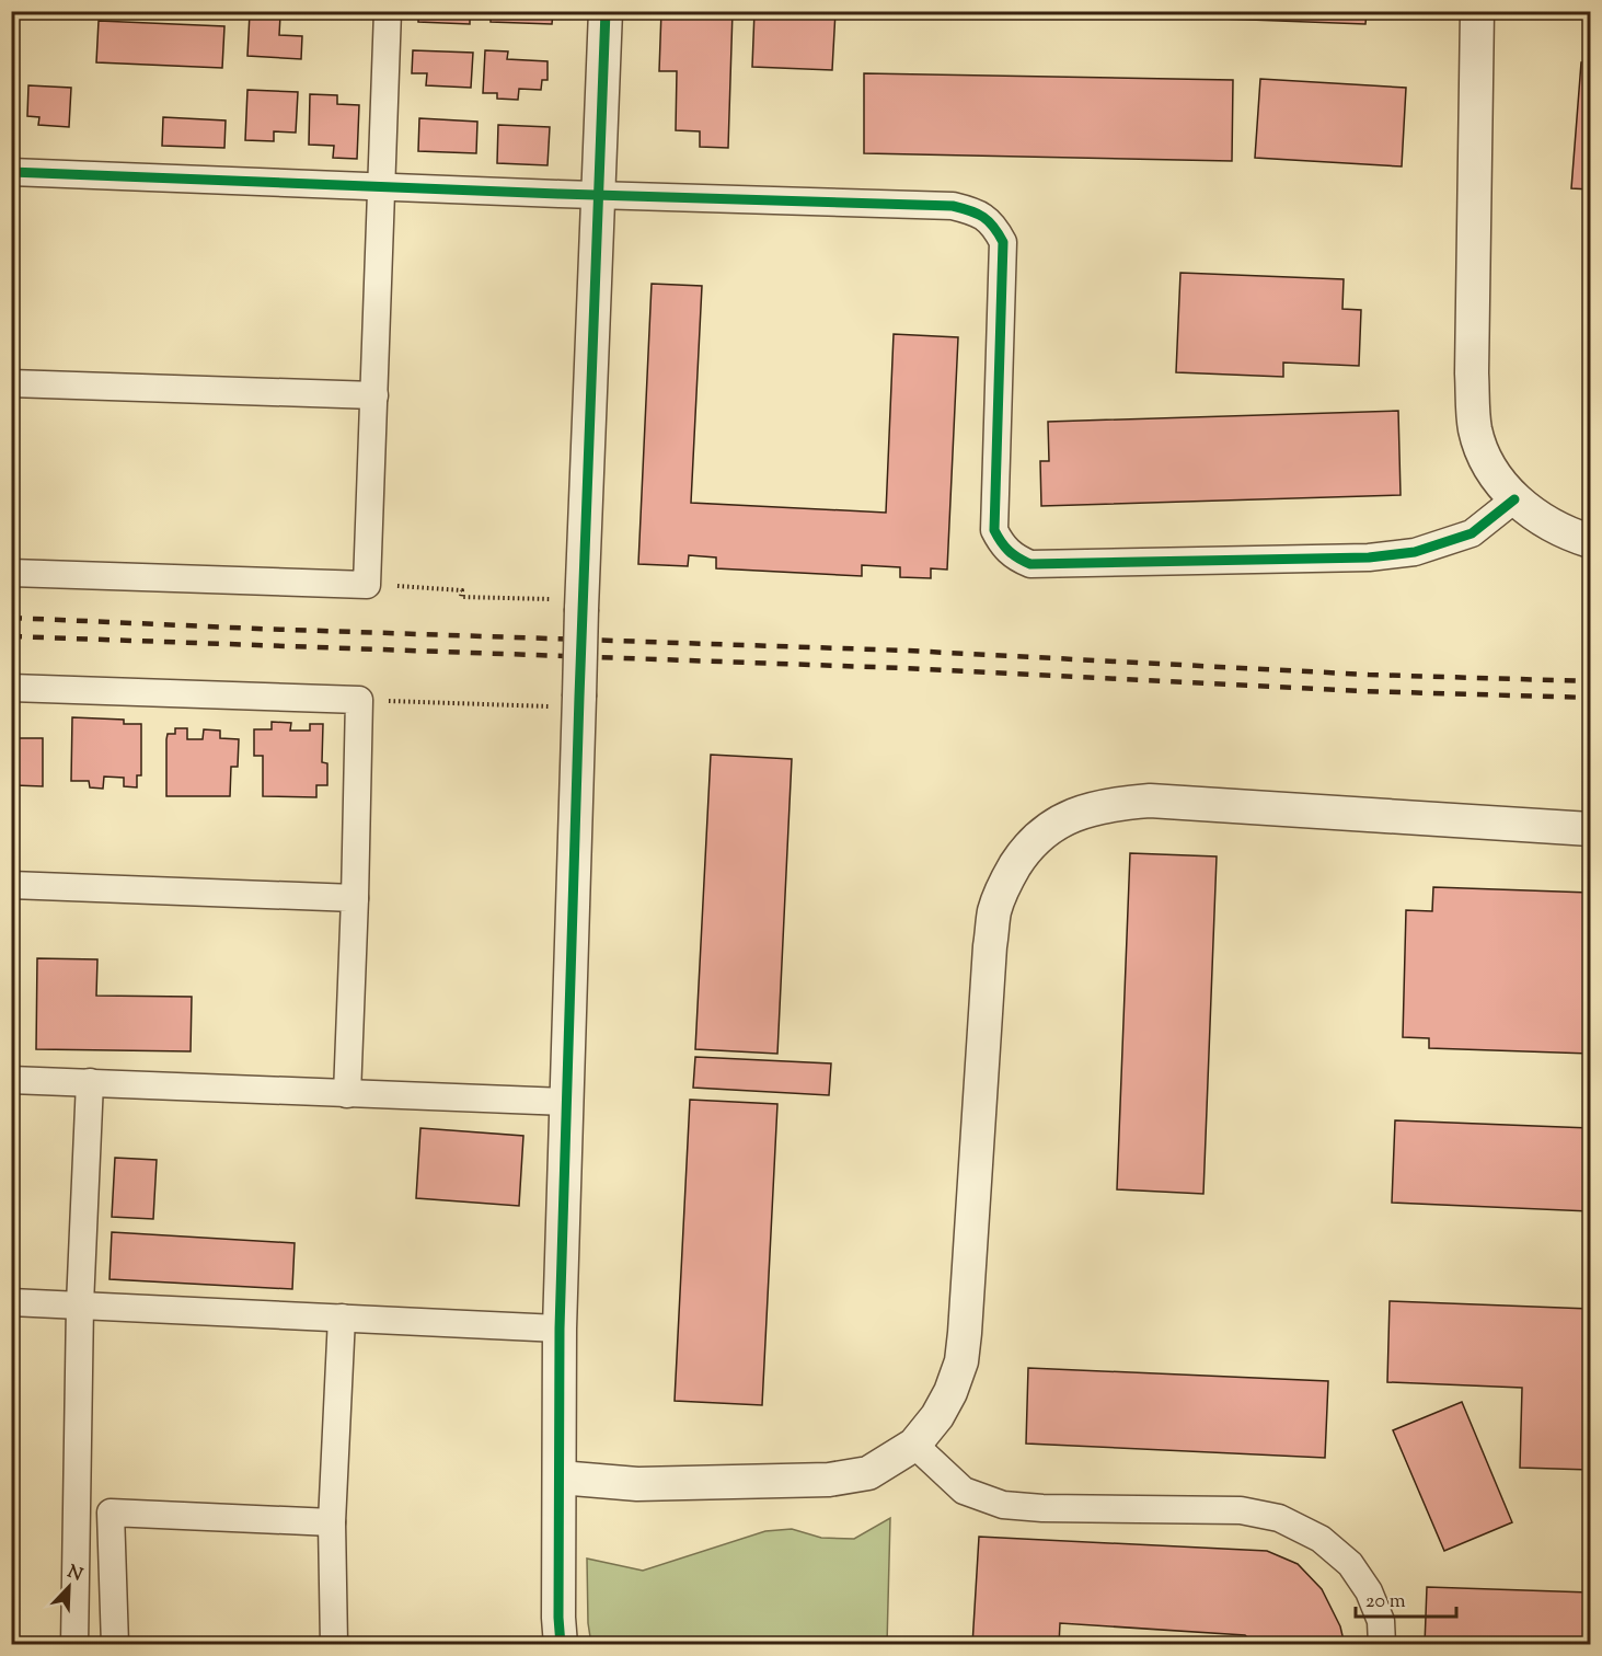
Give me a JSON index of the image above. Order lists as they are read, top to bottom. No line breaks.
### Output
{"scale_bar":"20 m","north":"top right"}
